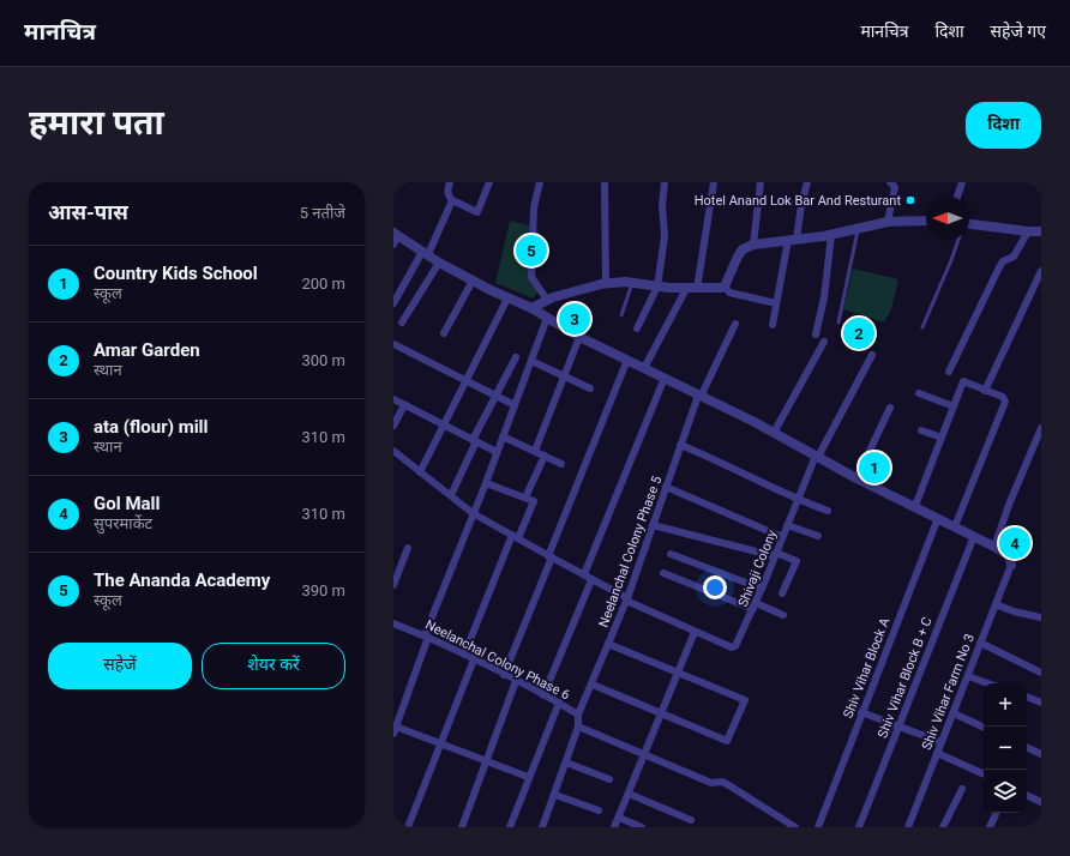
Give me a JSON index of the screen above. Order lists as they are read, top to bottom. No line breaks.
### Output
{"streets":{"street":["Neelanchal Colony Phase 5","Shivaji Colony","Neelanchal Colony Phase 6","Shiv Vihar Block A","Shiv Vihar Block B + C","Shiv Vihar Farm No 3"]},"crossings":[["Neelanchal Colony Phase 5","Neelanchal Colony Phase 6"]],"places":["Hotel Anand Lok Bar And Resturant"],"north":"left","page":{"header":"मानचित्र","nav":["मानचित्र","दिशा","सहेजे गए"],"buttons":["दिशा",["सहेजें","शेयर करें"]],"title":"हमारा पता","heading":["आस-पास","5 नतीजे"],"pins":["5","3","2","1","4"],"list":[{"mark":"1","name":"Country Kids School","note":"स्कूल","value":"200 m"},{"mark":"2","name":"Amar Garden","note":"स्थान","value":"300 m"},{"mark":"3","name":"ata (flour) mill","note":"स्थान","value":"310 m"},{"mark":"4","name":"Gol Mall","note":"सुपरमार्केट","value":"310 m"},{"mark":"5","name":"The Ananda Academy","note":"स्कूल","value":"390 m"}],"map_buttons":["+","−"]}}
